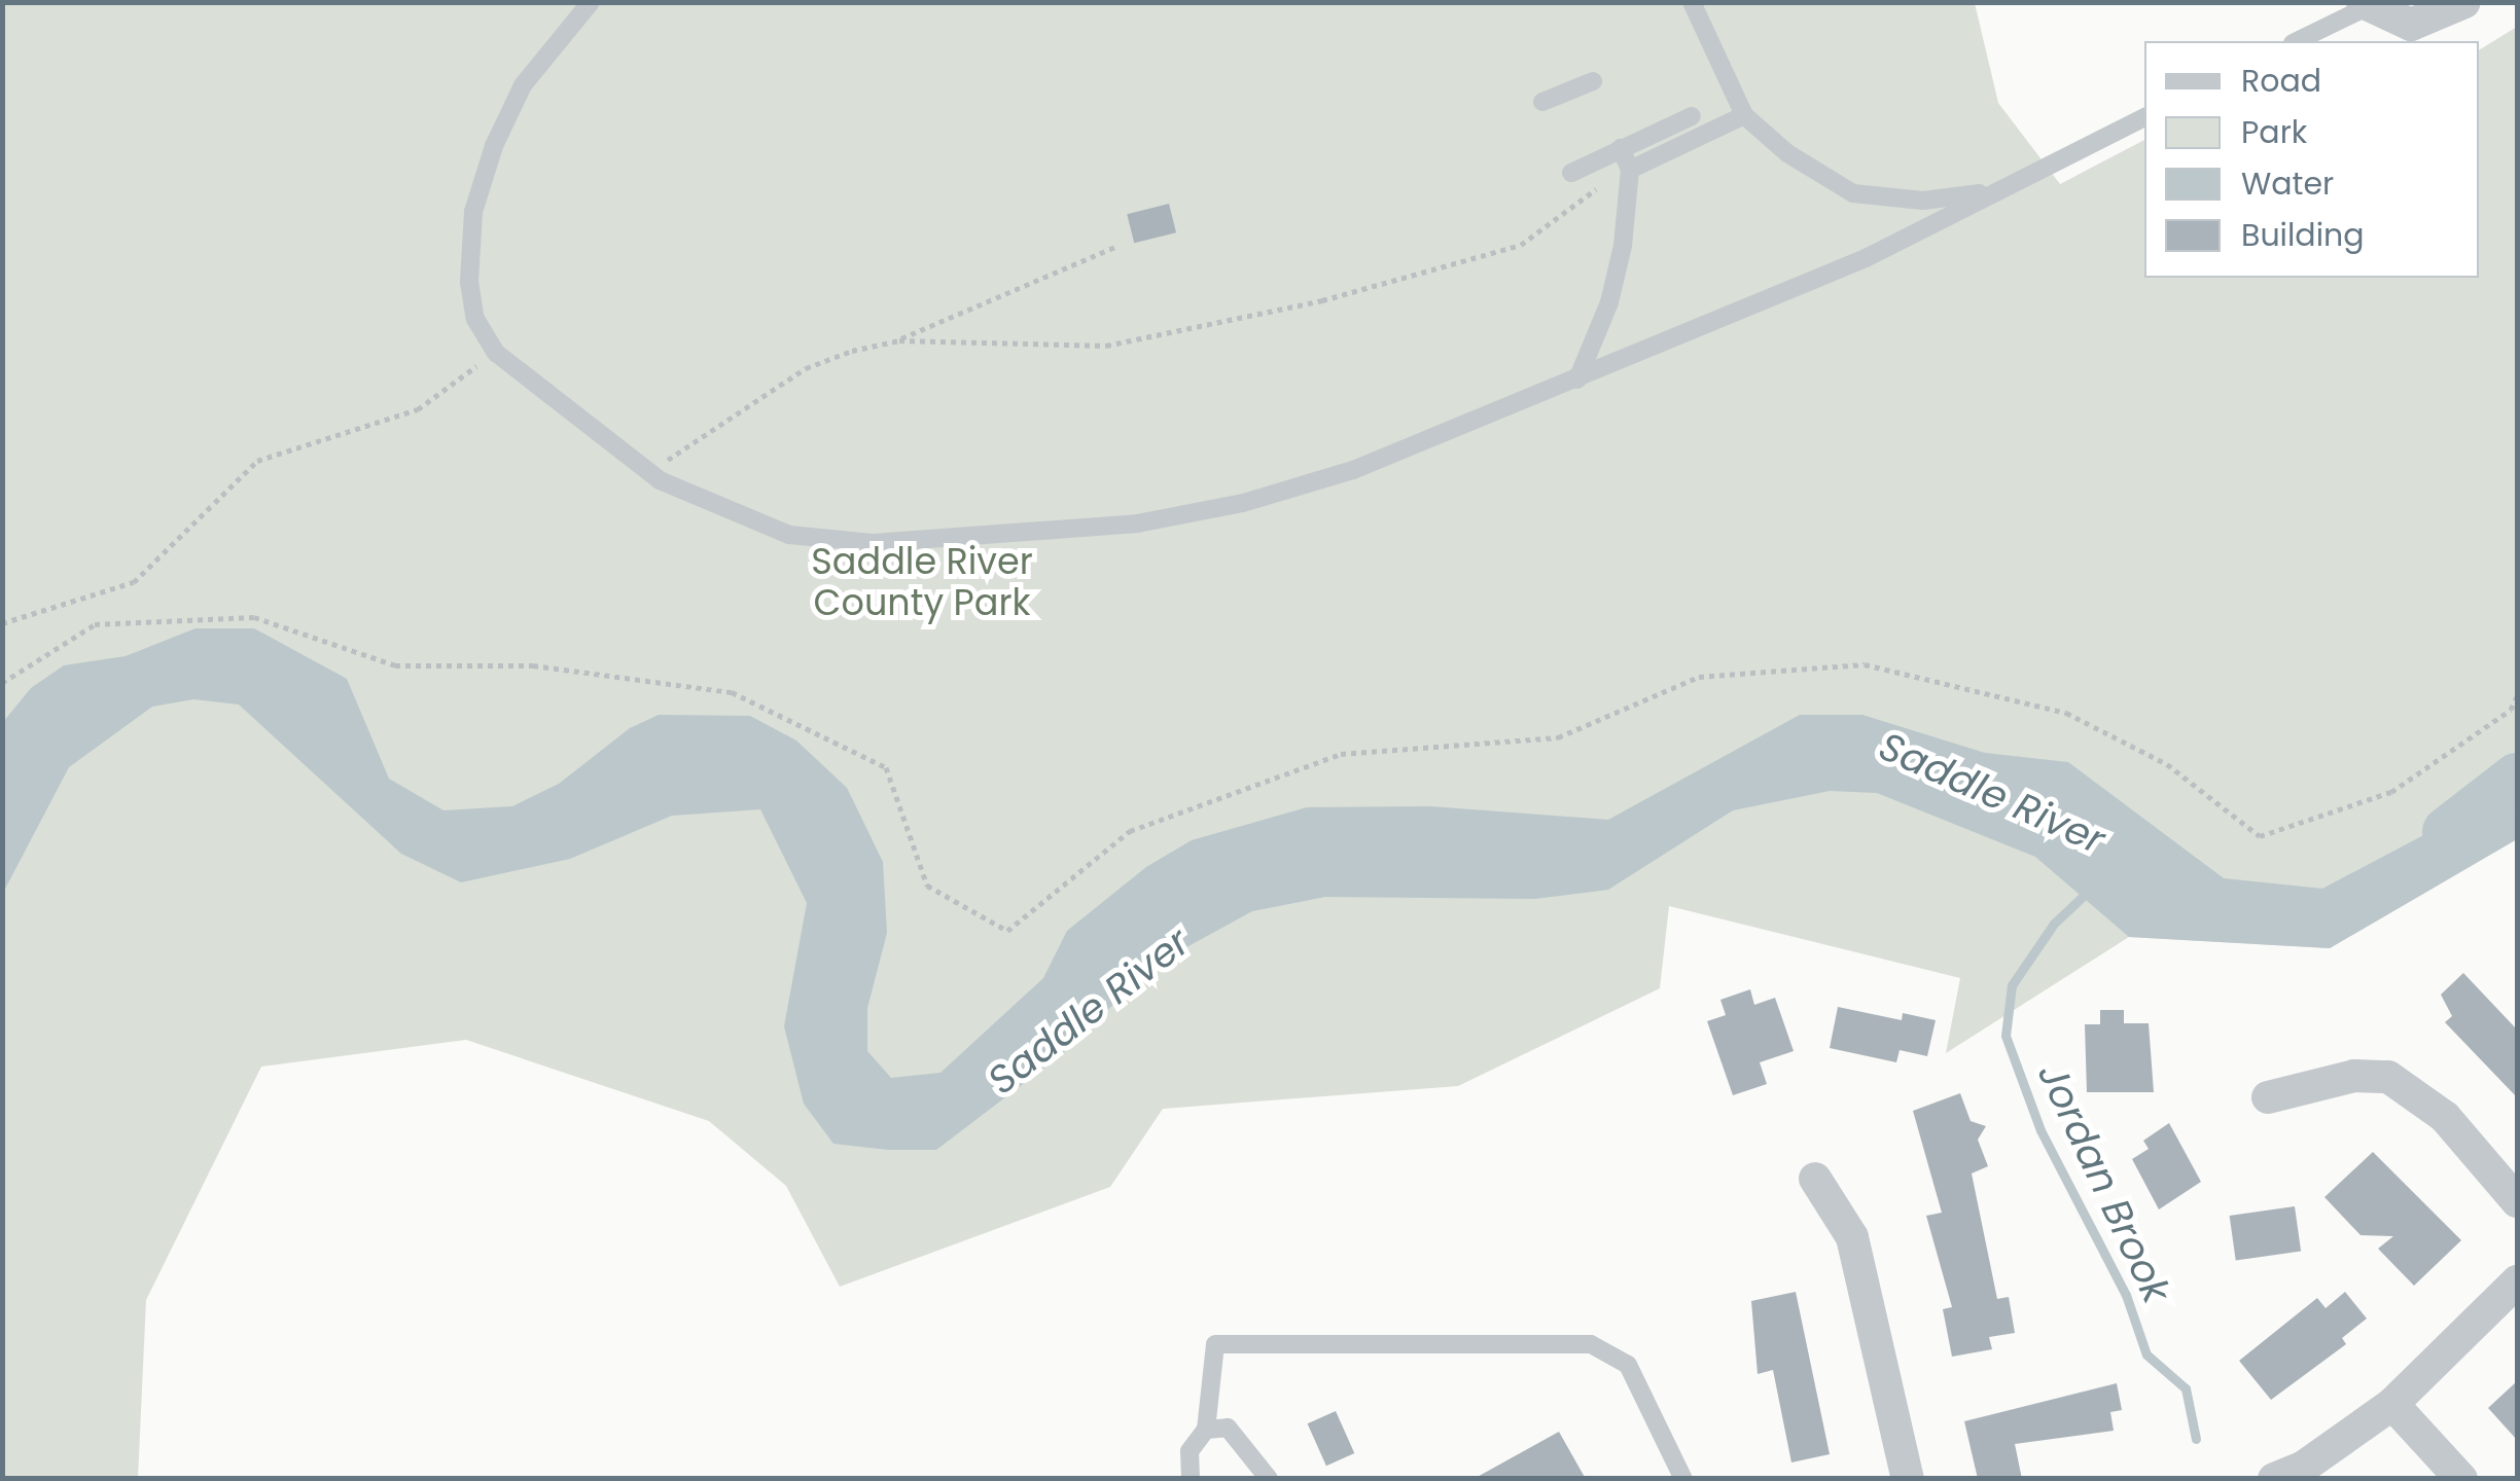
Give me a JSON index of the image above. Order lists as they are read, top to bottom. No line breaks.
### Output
{"water":["Saddle River","Jordan Brook"],"parks":["Saddle River County Park"],"legend":["Road","Park","Water","Building"]}
